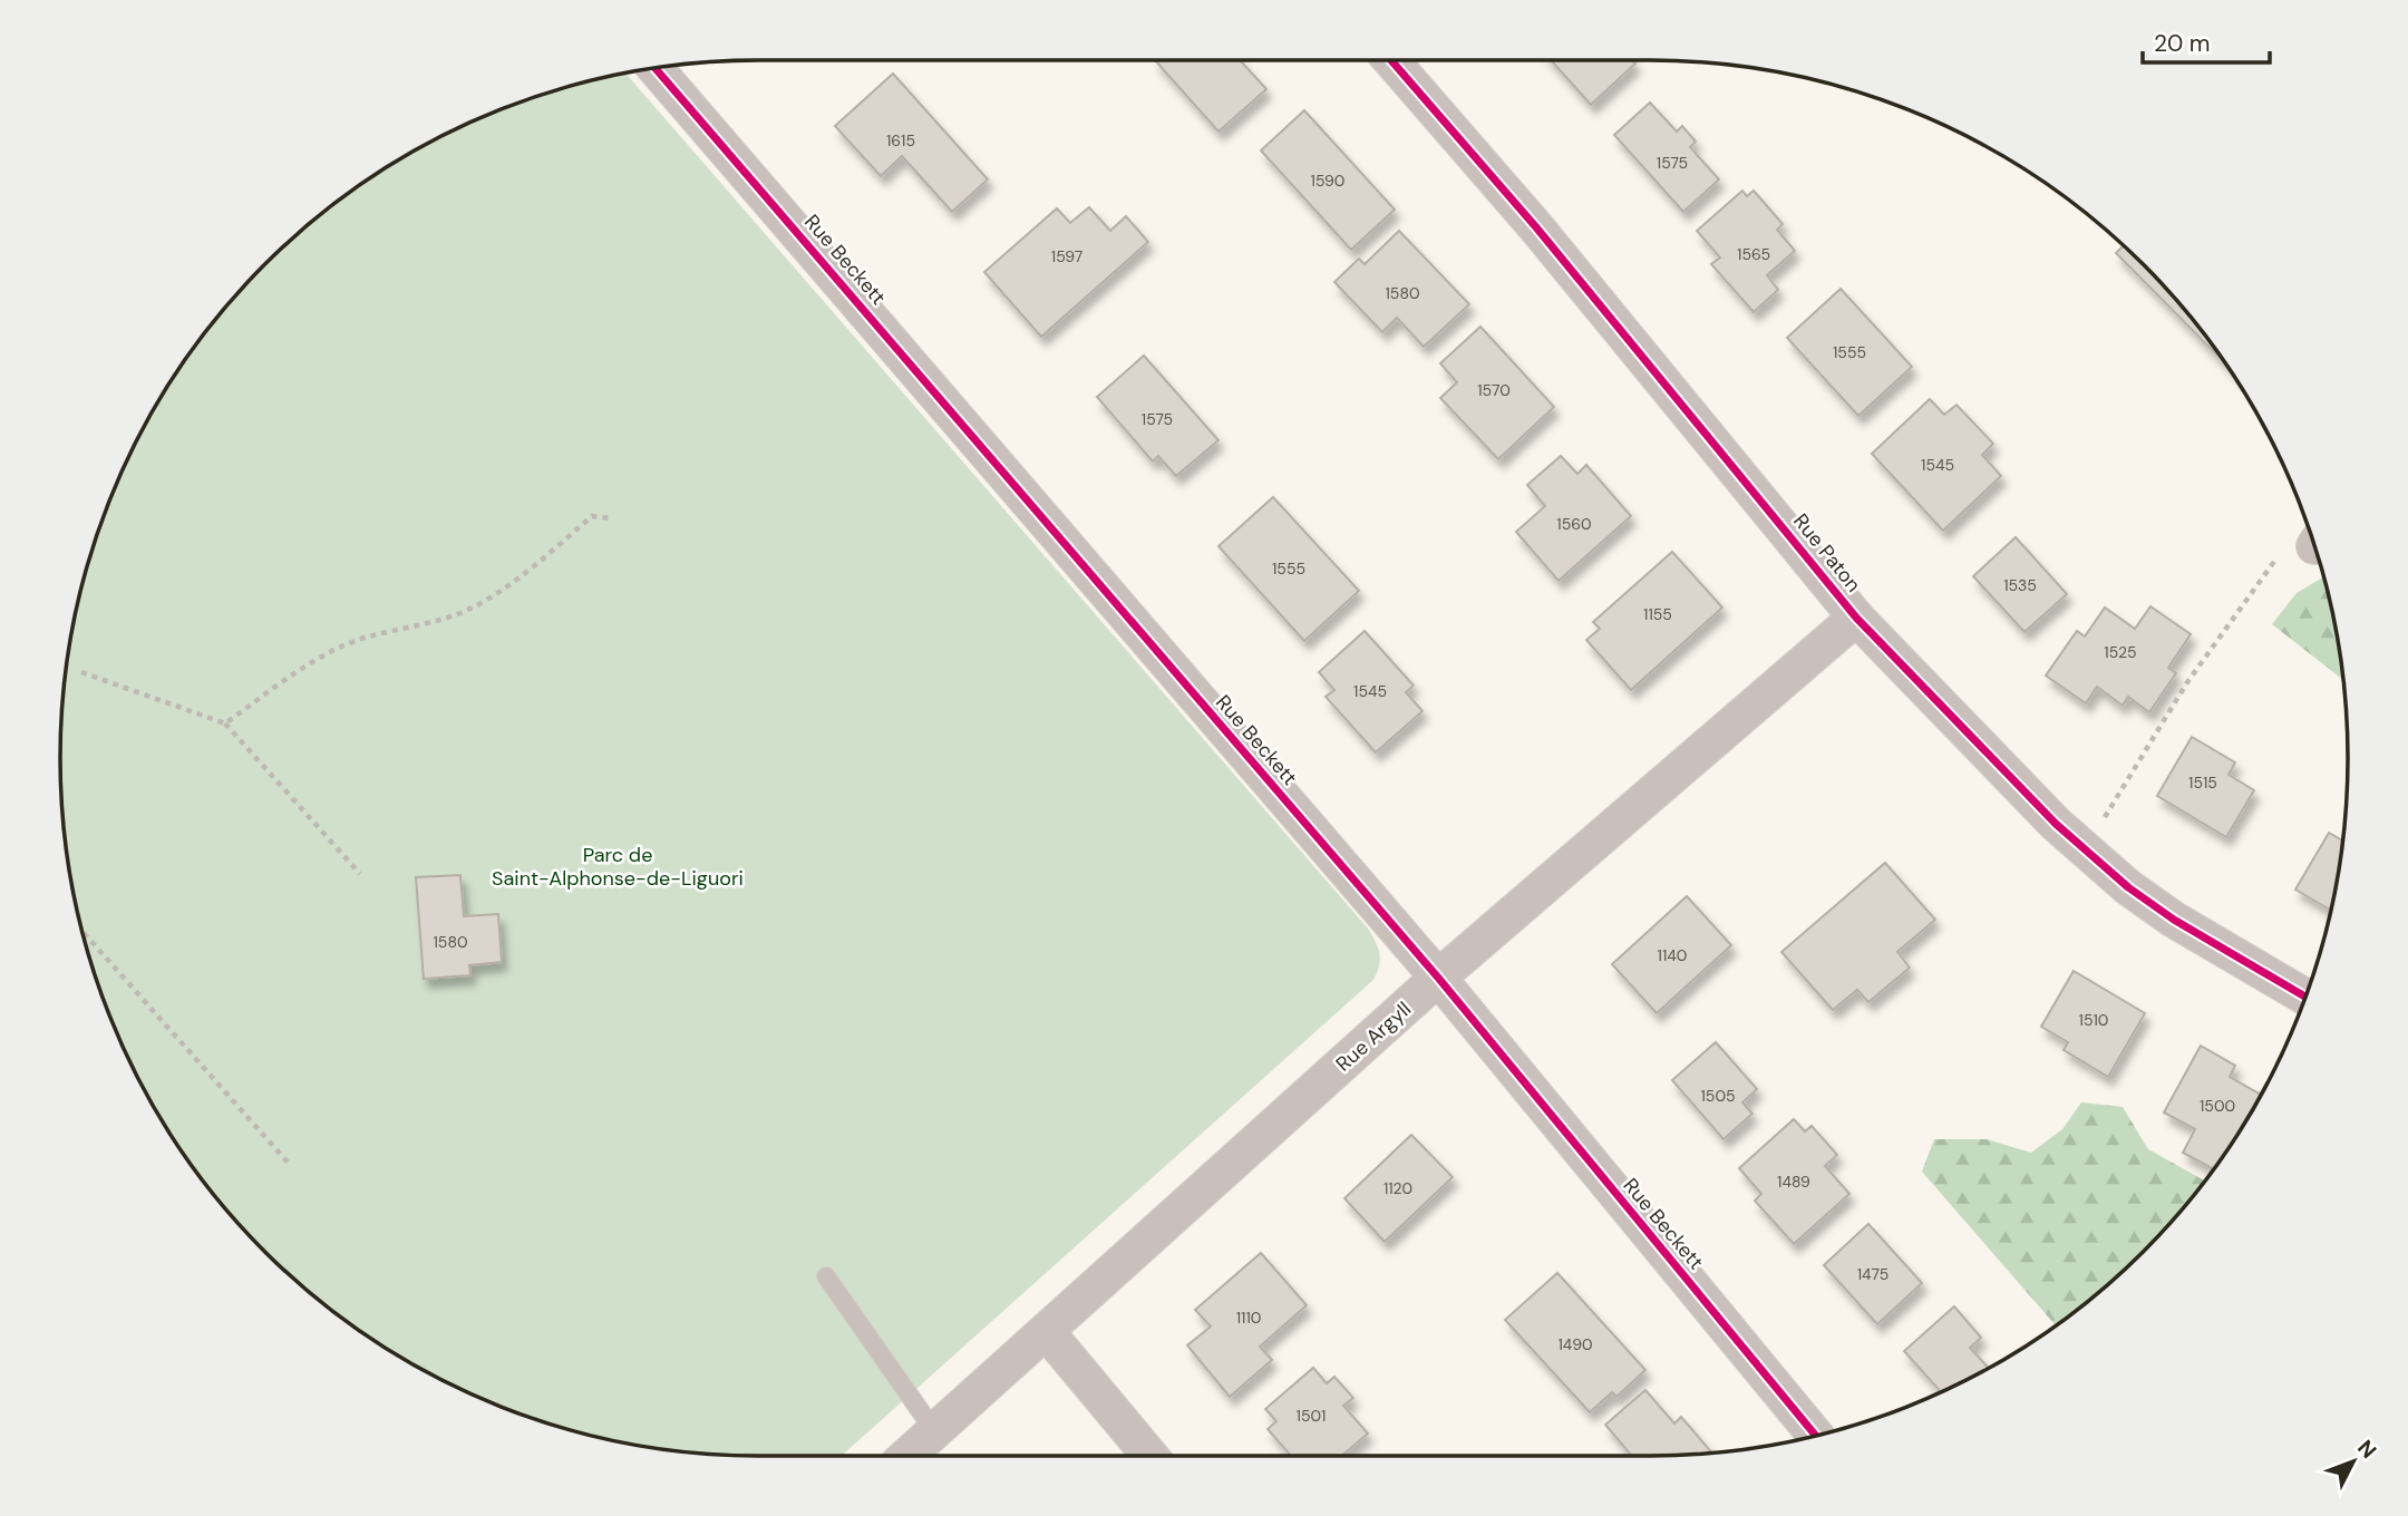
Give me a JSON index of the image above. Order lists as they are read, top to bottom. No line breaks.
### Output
{"streets":{"street":["Rue Beckett","Rue Paton","Rue Argyll"]},"crossings":[["Rue Beckett","Rue Argyll"],["Rue Paton","Rue Argyll"]],"parks":["Parc de Saint-Alphonse-de-Liguori"],"house_numbers":["1615","1575","1590","1565","1597","1580","1555","1570","1575","1545","1560","1555","1535","1155","1525","1545","1515","1580","1140","1510","1505","1500","1489","1120","1475","1110","1490","1501"],"scale_bar":"20 m","north":"top right"}
